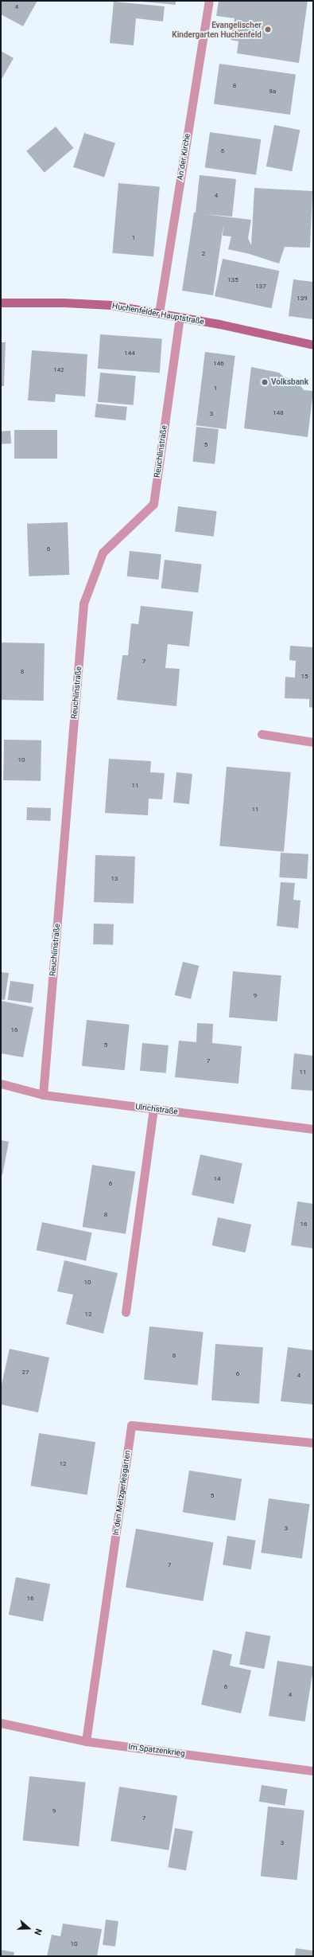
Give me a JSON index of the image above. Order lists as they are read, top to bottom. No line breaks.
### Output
{"streets":{"main road":["Huchenfelder Hauptstraße"],"street":["An der Kirche","Reuchlinstraße","Ulrichstraße","In den Metzgerlesgärten","Im Spatzenkrieg"]},"crossings":[["An der Kirche","Huchenfelder Hauptstraße"],["Huchenfelder Hauptstraße","Reuchlinstraße"],["Reuchlinstraße","Ulrichstraße"],["In den Metzgerlesgärten","Im Spatzenkrieg"]],"places":["Evangelischer Kindergarten Huchenfeld","Volksbank"],"house_numbers":["4","8","8a","6","4","1","2","135","137","139","144","146","142","1","148","3","5","6","7","8","15","10","11","11","13","9","16","5","7","11","14","6","8","16","10","12","8","27","6","4","12","5","3","7","16","6","4","9","7","3","10"],"north":"right"}
